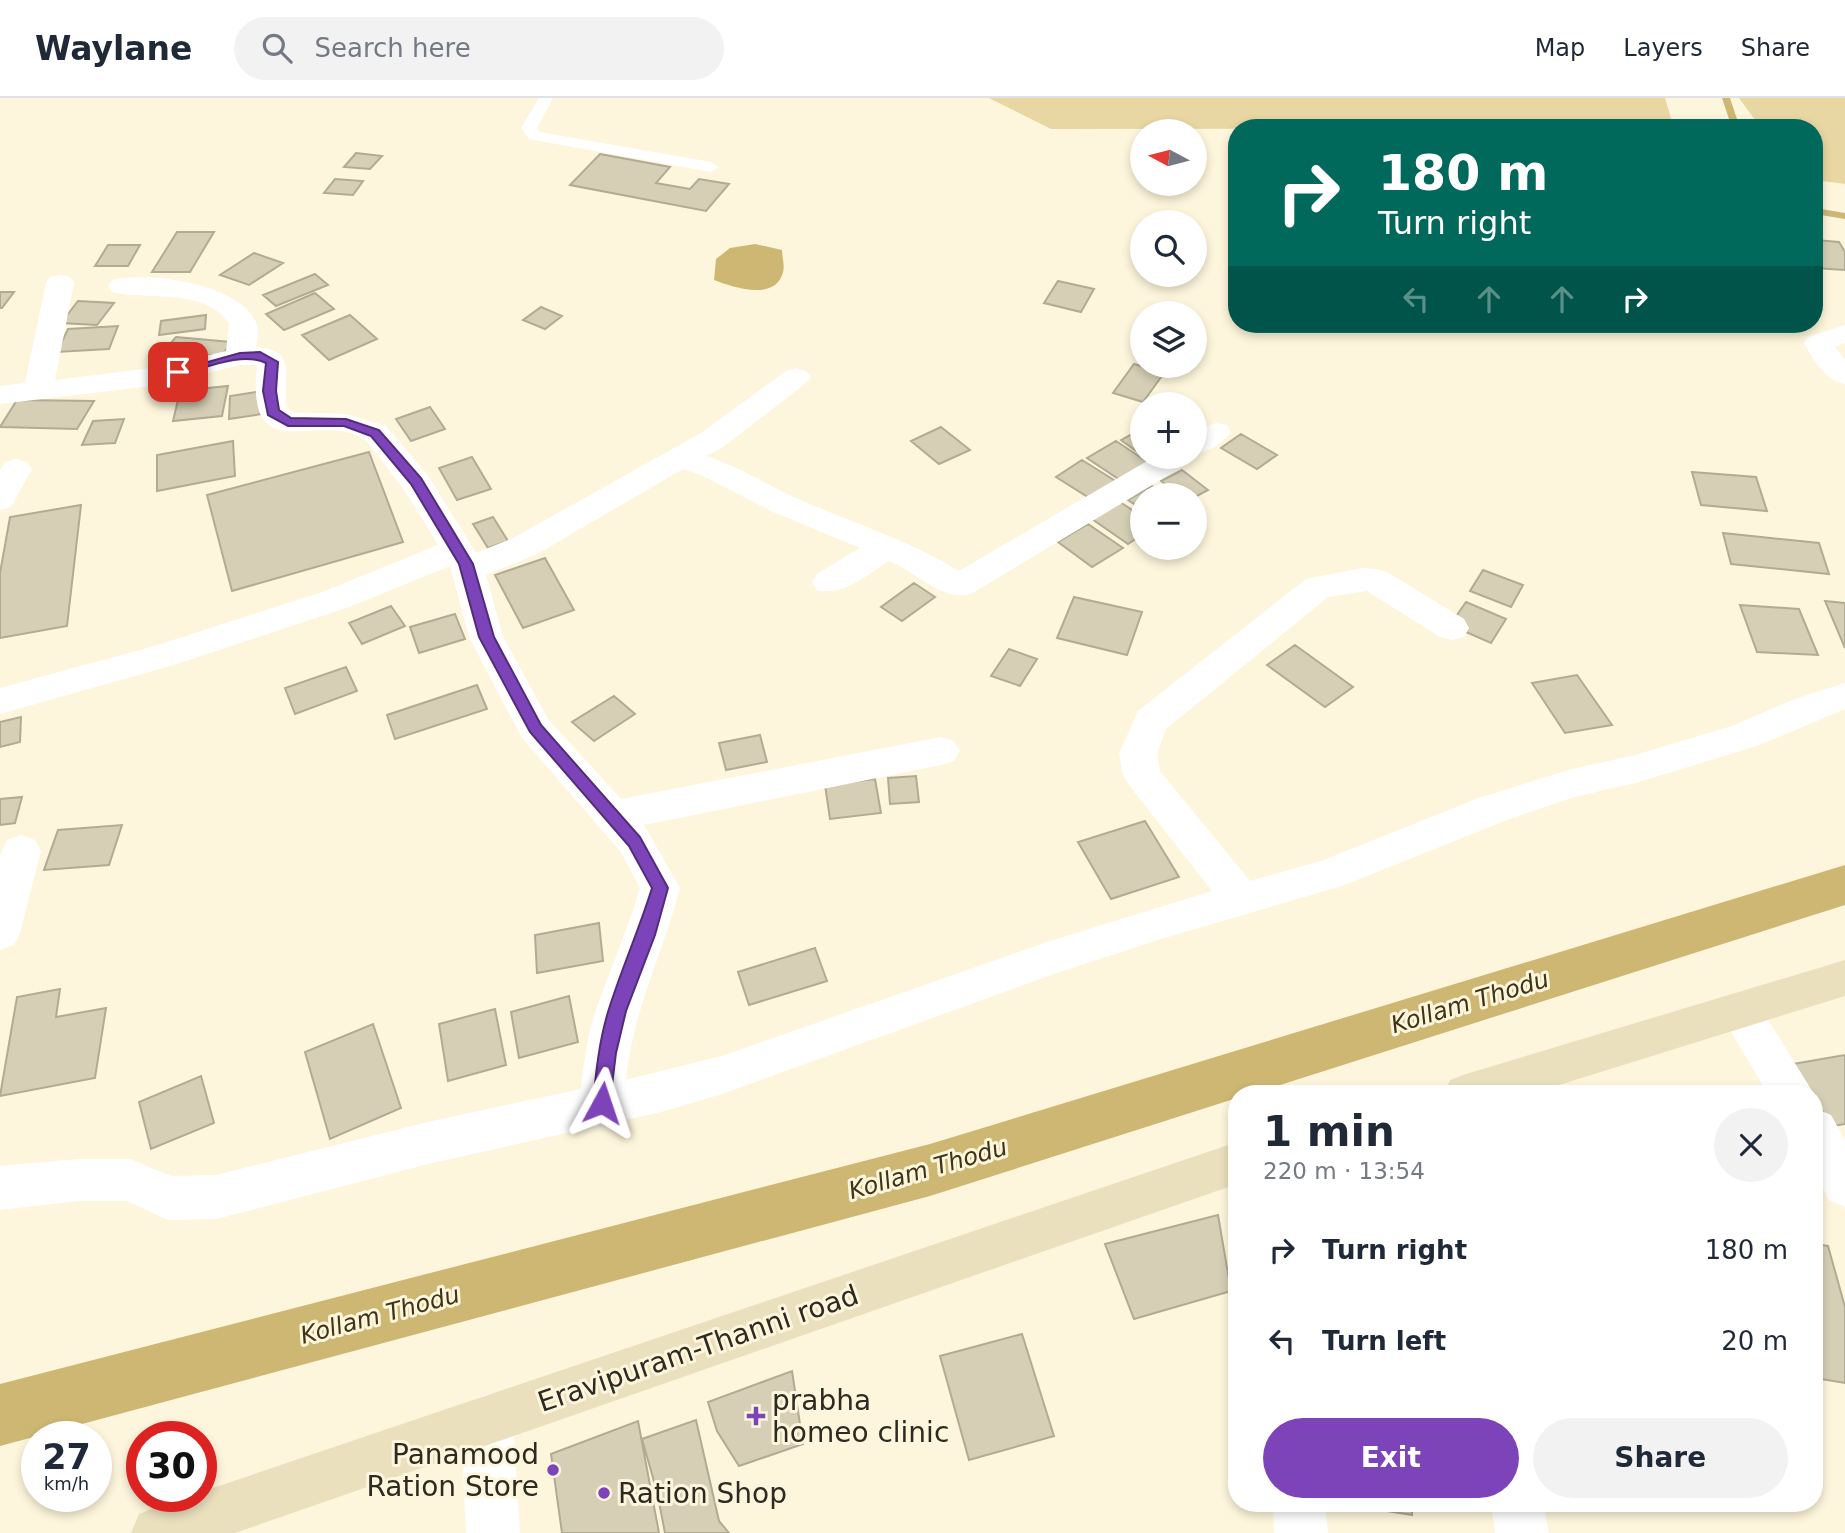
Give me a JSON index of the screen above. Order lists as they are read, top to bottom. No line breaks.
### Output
{"streets":{"main road":["Eravipuram-Thanni road"]},"water":["Kollam Thodu"],"places":{"health":["prabha homeo clinic"],"other":["Panamood Ration Store","Ration Shop"]},"north":"left","page":{"header":"Waylane","search":"Search here","nav":["Map","Layers","Share"],"map_buttons":["+","−"],"turn":["180 m","Turn right"],"heading":["1 min","220 m · 13:54"],"list":[{"name":"Turn right","value":"180 m"},{"name":"Turn left","value":"20 m"}],"buttons":["Exit","Share"],"speed":"27 km/h","limit":"30"}}
